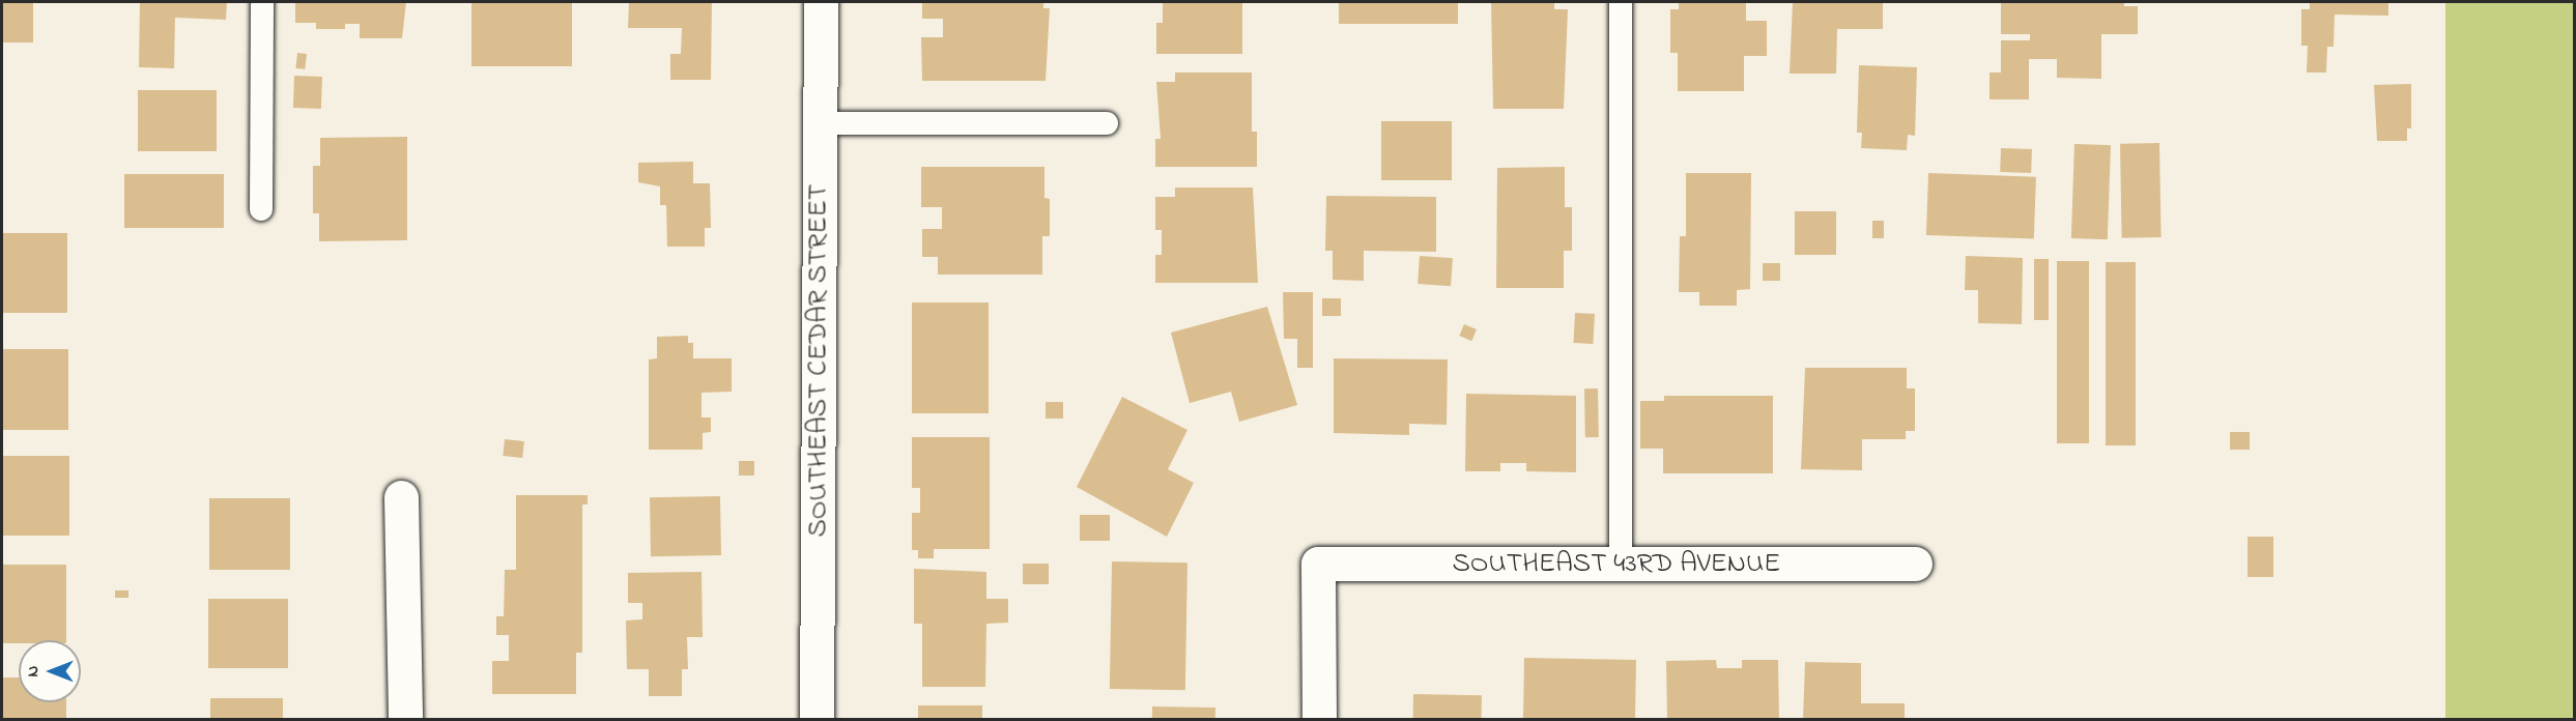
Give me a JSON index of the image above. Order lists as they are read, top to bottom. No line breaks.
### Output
{"streets":{"street":["SOUTHEAST CEDAR STREET","SOUTHEAST 43RD AVENUE"]},"north":"left"}
